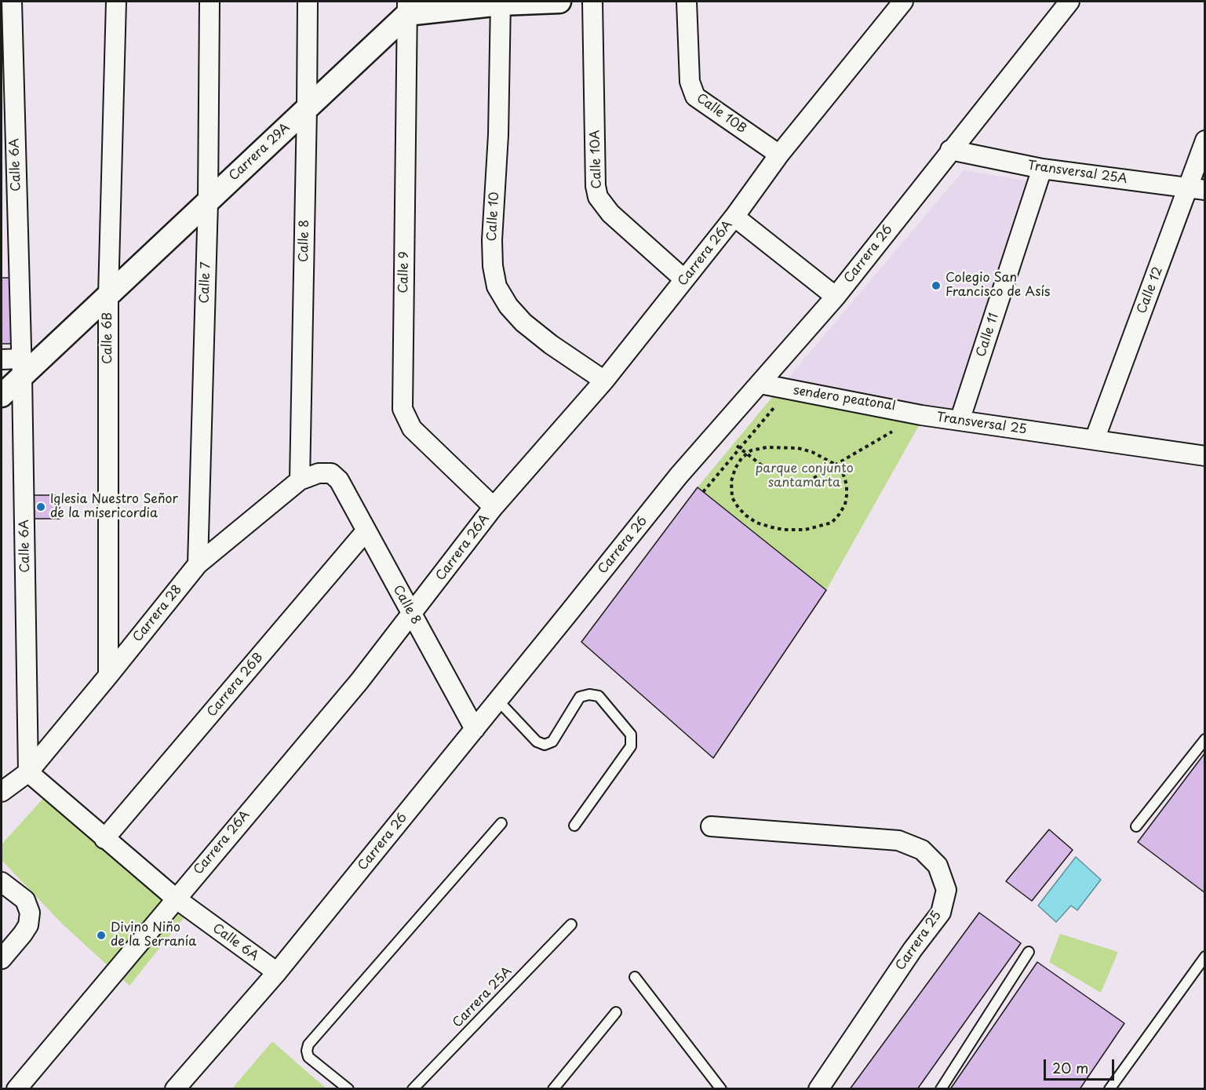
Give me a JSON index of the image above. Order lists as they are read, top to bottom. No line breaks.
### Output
{"streets":{"street":["Calle 10B","Carrera 29A","Calle 10A","Calle 6A","Transversal 25A","Calle 10","Calle 8","Carrera 26A","Carrera 26","Calle 9","Calle 7","Calle 12","Calle 11","Calle 6B","Transversal 25","Carrera 28","Carrera 26B","Carrera 25"],"lane":["Carrera 25A"],"path":["sendero peatonal"]},"crossings":[["Calle 10B","Carrera 26A"],["Carrera 29A","Calle 6A"],["Carrera 29A","Calle 8"],["Carrera 29A","Calle 9"],["Carrera 29A","Calle 7"],["Carrera 29A","Calle 6B"],["Calle 10A","Carrera 26A"],["Calle 6A","Carrera 26A"],["Calle 6A","Carrera 26"],["Calle 6A","Carrera 28"],["Calle 6A","Carrera 26B"],["Transversal 25A","Carrera 26"],["Transversal 25A","Calle 12"],["Transversal 25A","Calle 11"],["Calle 10","Carrera 26A"],["Calle 8","Carrera 26A"],["Calle 8","Carrera 26"],["Calle 8","Carrera 28"],["Calle 8","Carrera 26B"],["Carrera 26A","Calle 9"],["Carrera 26","Transversal 25"],["Calle 7","Carrera 28"],["Calle 12","Transversal 25"],["Calle 11","Transversal 25"],["Calle 6B","Carrera 28"]],"parks":["parque conjunto santamarta"],"places":["Colegio San Francisco de Asís","Iglesia Nuestro Señor de la misericordia","Divino Niño de la Serranía"],"scale_bar":"20 m"}
